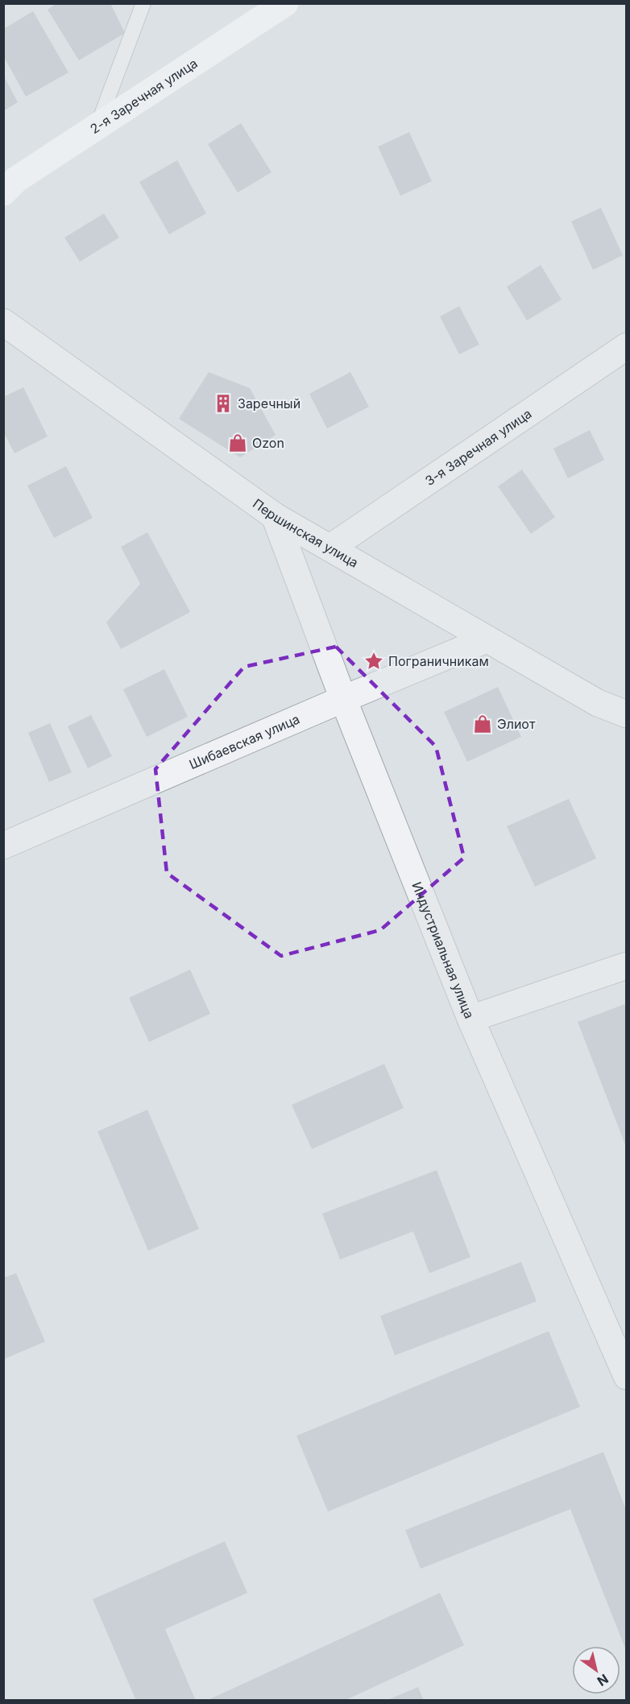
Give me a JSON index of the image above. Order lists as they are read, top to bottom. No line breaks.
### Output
{"streets":{"main road":["2-я Заречная улица"],"street":["3-я Заречная улица","Першинская улица","Шибаевская улица","Индустриальная улица"]},"crossings":[["3-я Заречная улица","Першинская улица"],["Першинская улица","Шибаевская улица"],["Першинская улица","Индустриальная улица"],["Шибаевская улица","Индустриальная улица"]],"places":{"building":["Заречный"],"shop":["Ozon","Элиот"],"place":["Пограничникам"]},"north":"bottom right"}
